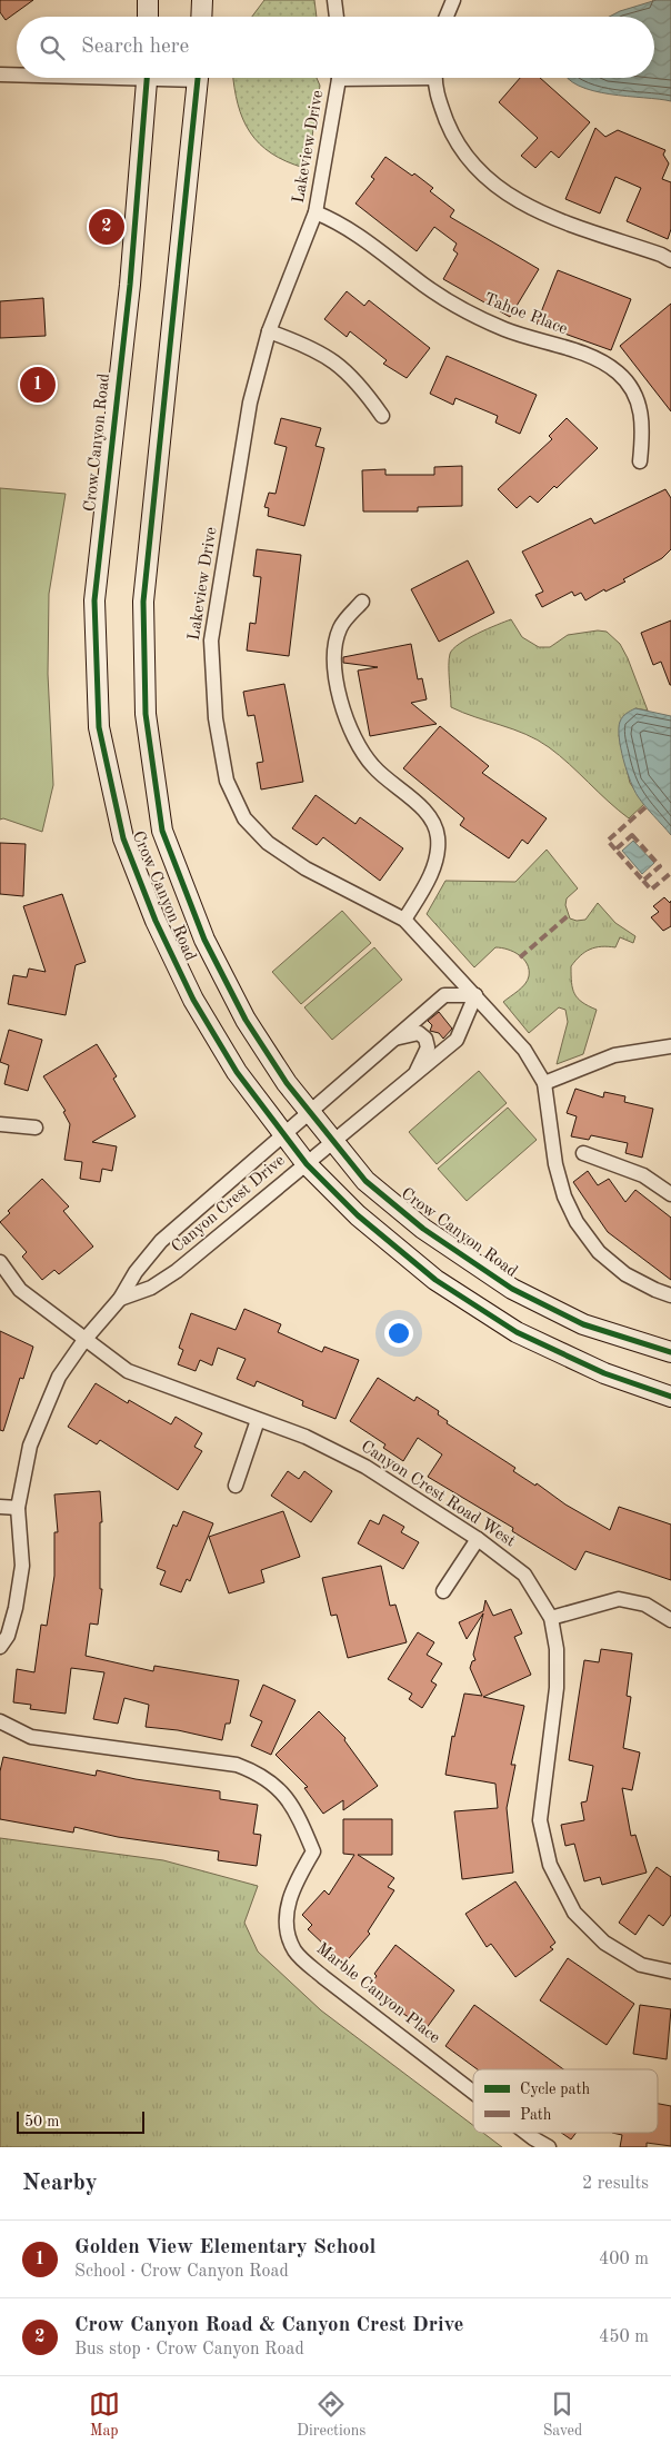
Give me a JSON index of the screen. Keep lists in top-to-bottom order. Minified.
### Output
{"streets":{"main road":["Crow Canyon Road"],"street":["Lakeview Drive","Tahoe Place","Canyon Crest Drive","Canyon Crest Road West","Marble Canyon Place"]},"crossings":[["Lakeview Drive","Tahoe Place"],["Lakeview Drive","Canyon Crest Drive"],["Crow Canyon Road","Canyon Crest Drive"],["Canyon Crest Drive","Canyon Crest Road West"]],"legend":["Cycle path","Path"],"scale_bar":"50 m","page":{"search":"Search here","pins":["2","1"],"scale":"50 m","heading":["Nearby","2 results"],"list":[{"mark":"1","name":"Golden View Elementary School","note":"School · Crow Canyon Road","value":"400 m"},{"mark":"2","name":"Crow Canyon Road & Canyon Crest Drive","note":"Bus stop · Crow Canyon Road","value":"450 m"}],"nav":["Map","Directions","Saved"]}}
